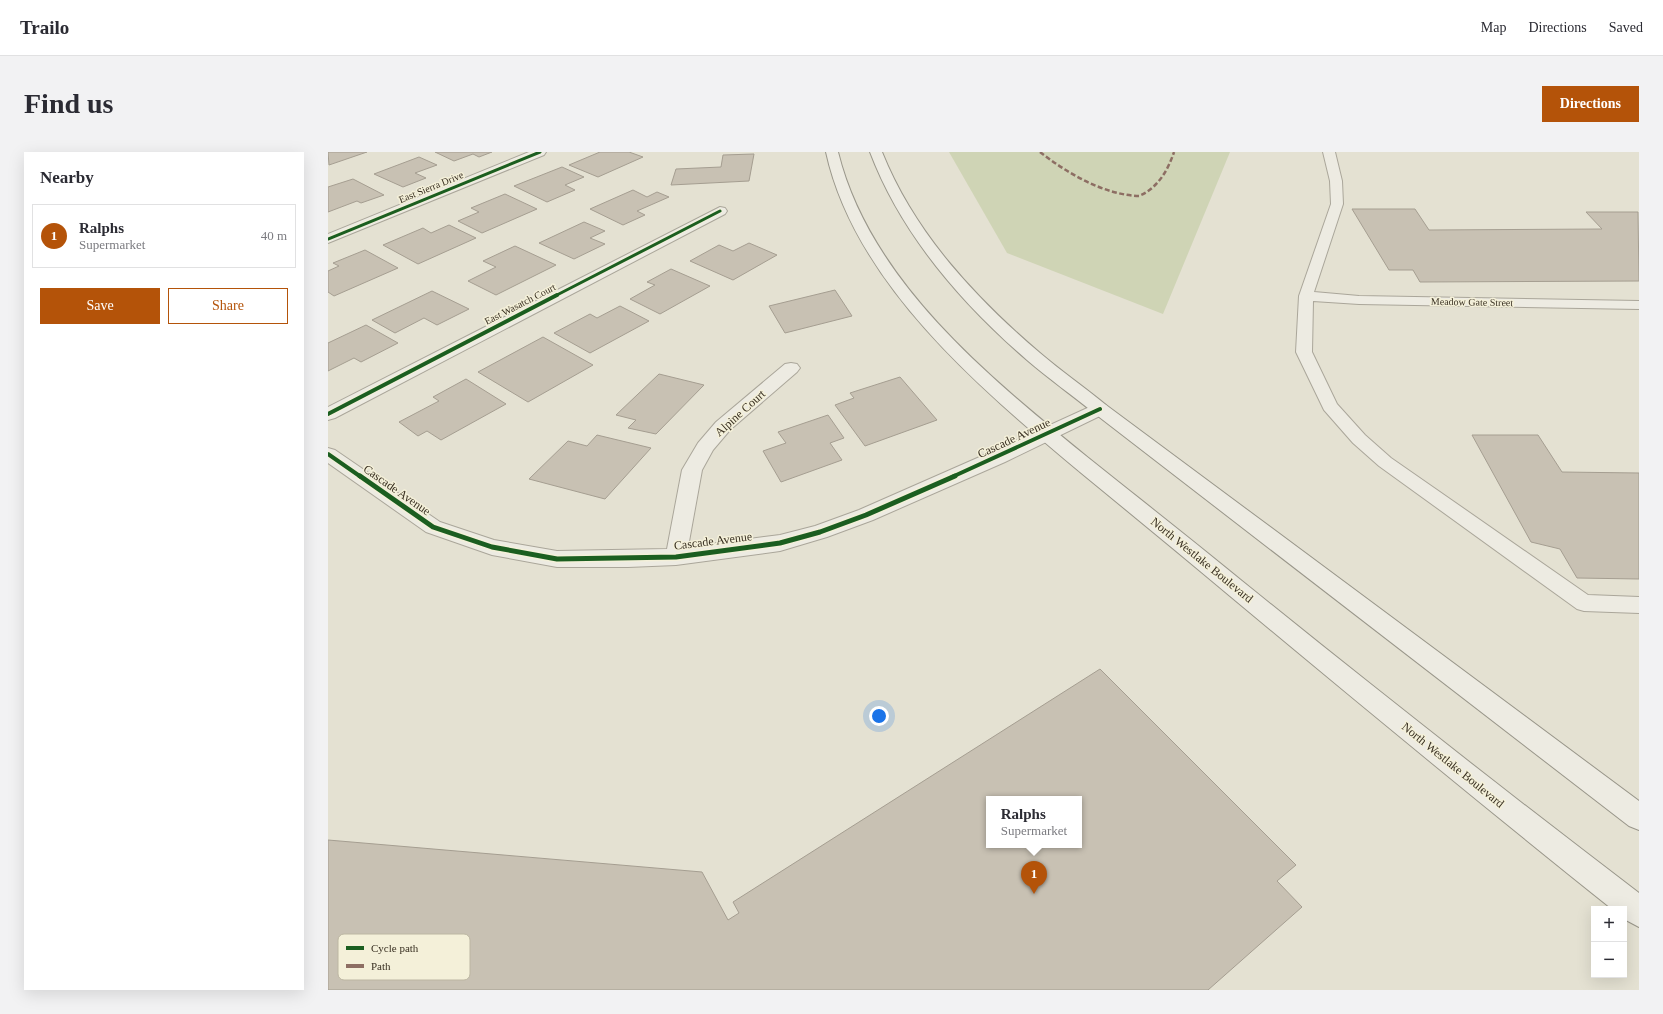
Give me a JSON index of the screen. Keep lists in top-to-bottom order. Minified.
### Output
{"streets":{"main road":["East Sierra Drive","East Wasatch Court","Alpine Court","Cascade Avenue","North Westlake Boulevard"],"lane":["Meadow Gate Street"]},"crossings":[["Alpine Court","Cascade Avenue"],["Cascade Avenue","North Westlake Boulevard"]],"legend":["Cycle path","Path"],"page":{"header":"Trailo","nav":["Map","Directions","Saved"],"buttons":["Directions",["Save","Share"]],"title":"Find us","heading":"Nearby","list":[{"mark":"1","name":"Ralphs","note":"Supermarket","value":"40 m"}],"popup":["Ralphs","Supermarket"],"pins":"1","map_buttons":["+","−"]}}
